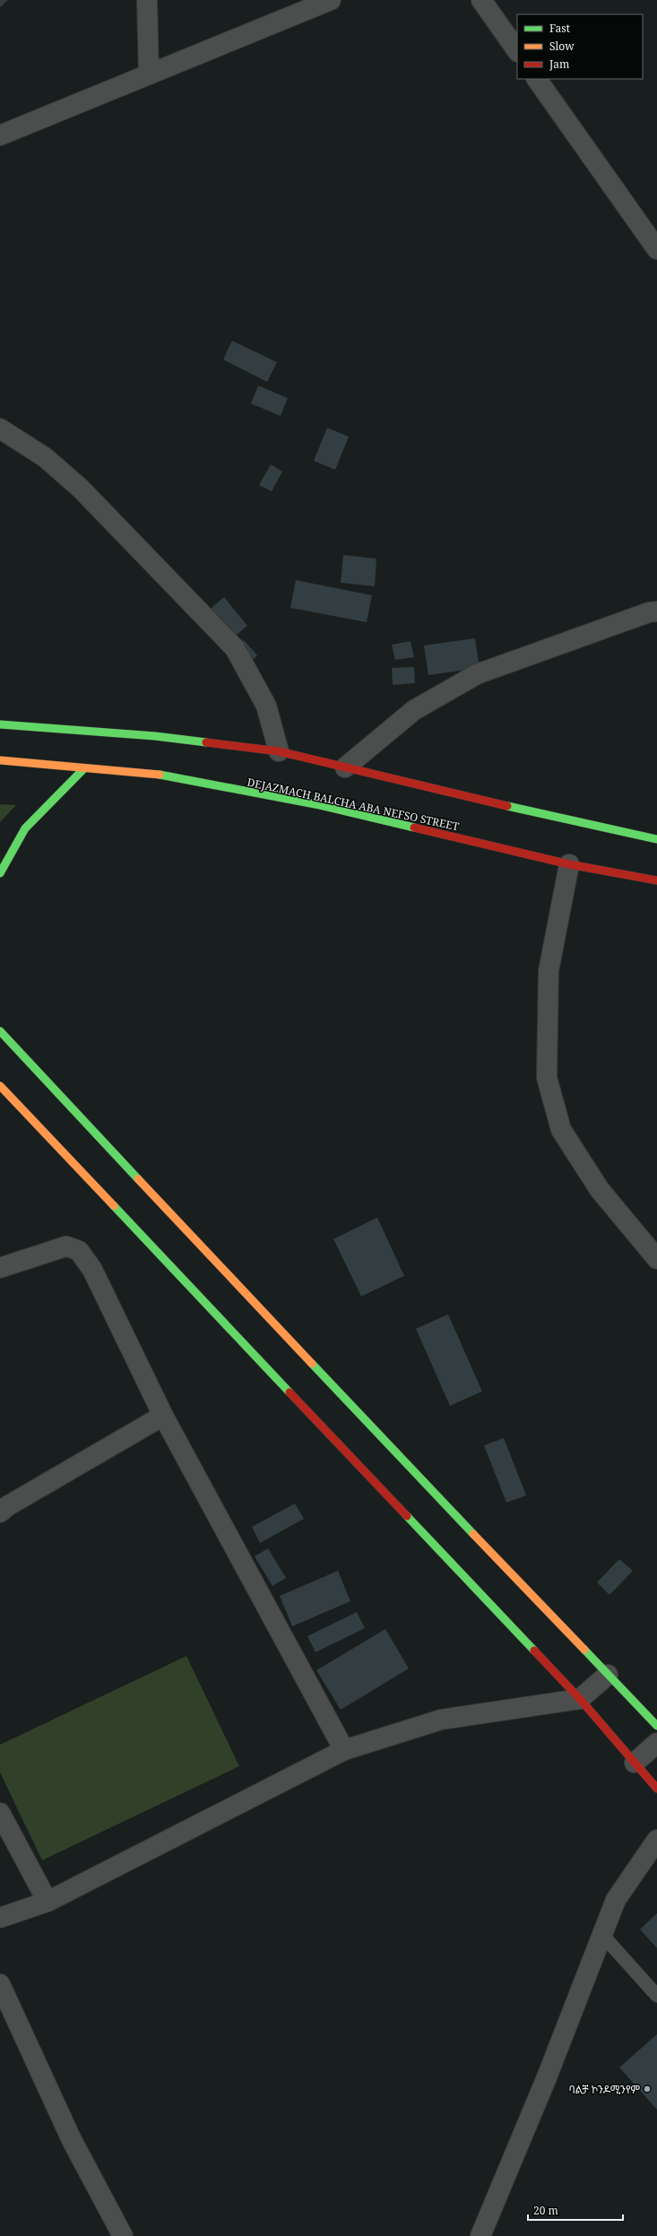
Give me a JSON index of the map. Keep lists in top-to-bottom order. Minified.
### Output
{"streets":{"main road":["DEJAZMACH BALCHA ABA NEFSO STREET"]},"places":["ባልቻ ኮንዶሚንየም"],"legend":["Fast","Slow","Jam"],"scale_bar":"20 m"}
